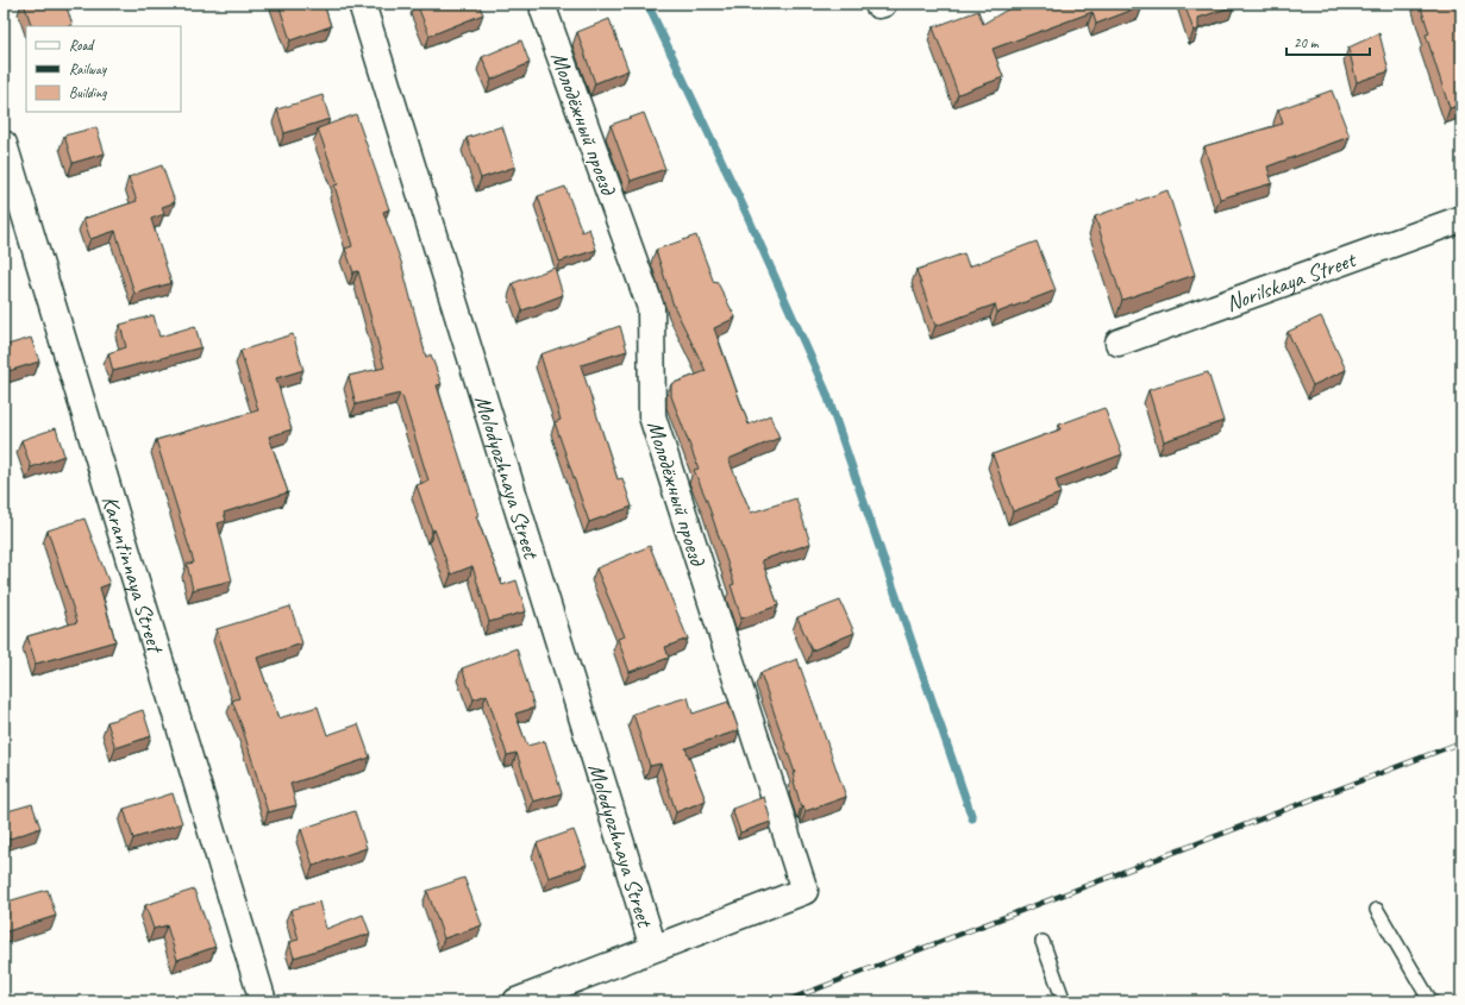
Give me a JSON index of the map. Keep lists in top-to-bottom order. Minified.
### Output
{"streets":{"street":["Молодёжный проезд","Norilskaya Street","Molodyozhnaya Street","Karantinnaya Street"]},"crossings":[["Молодёжный проезд","Molodyozhnaya Street"]],"legend":["Road","Railway","Building"],"scale_bar":"20 m"}
